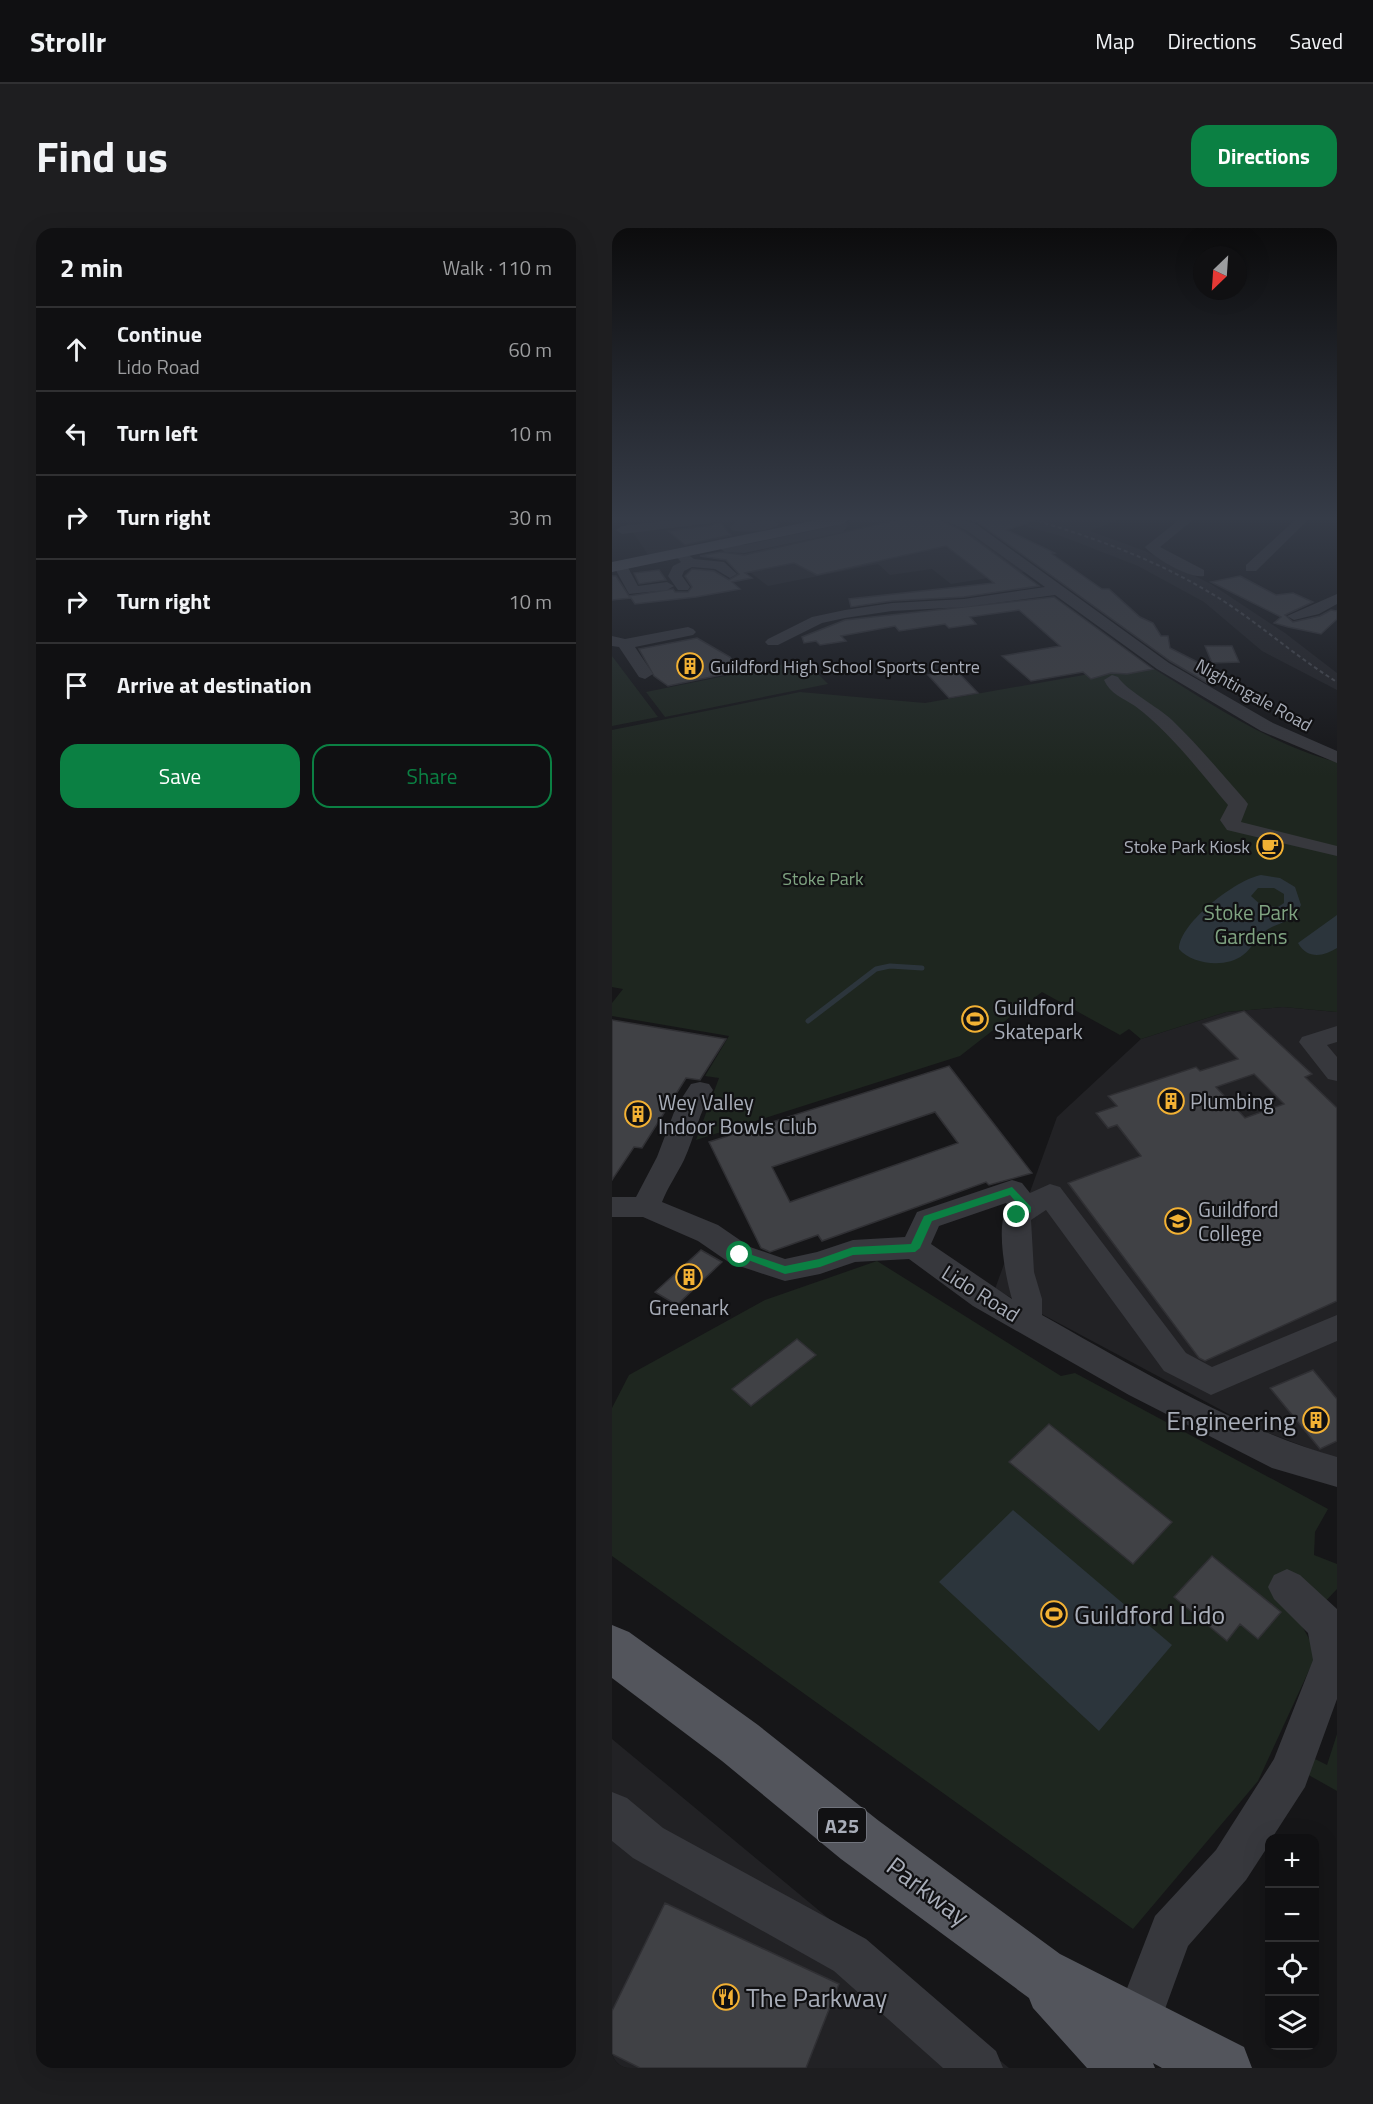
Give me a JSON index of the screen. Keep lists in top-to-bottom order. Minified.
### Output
{"streets":{"main road":["A25","Parkway"],"street":["Nightingale Road","Lido Road"]},"parks":["Stoke Park","Stoke Park Gardens"],"places":{"building":["Guildford High School Sports Centre","Plumbing","Wey Valley Indoor Bowls Club","Greenark","Engineering"],"cafe":["Stoke Park Kiosk"],"sports":["Guildford Skatepark","Guildford Lido"],"school or university":["Guildford College"],"restaurant":["The Parkway"]},"north":"bottom left","page":{"header":"Strollr","nav":["Map","Directions","Saved"],"title":"Find us","buttons":["Directions",["Save","Share"]],"heading":["2 min","Walk · 110 m"],"list":[["Continue","Lido Road","60 m"],["Turn left","10 m"],["Turn right","30 m"],["Turn right","10 m"],"Arrive at destination"],"map_buttons":["+","−"]}}
